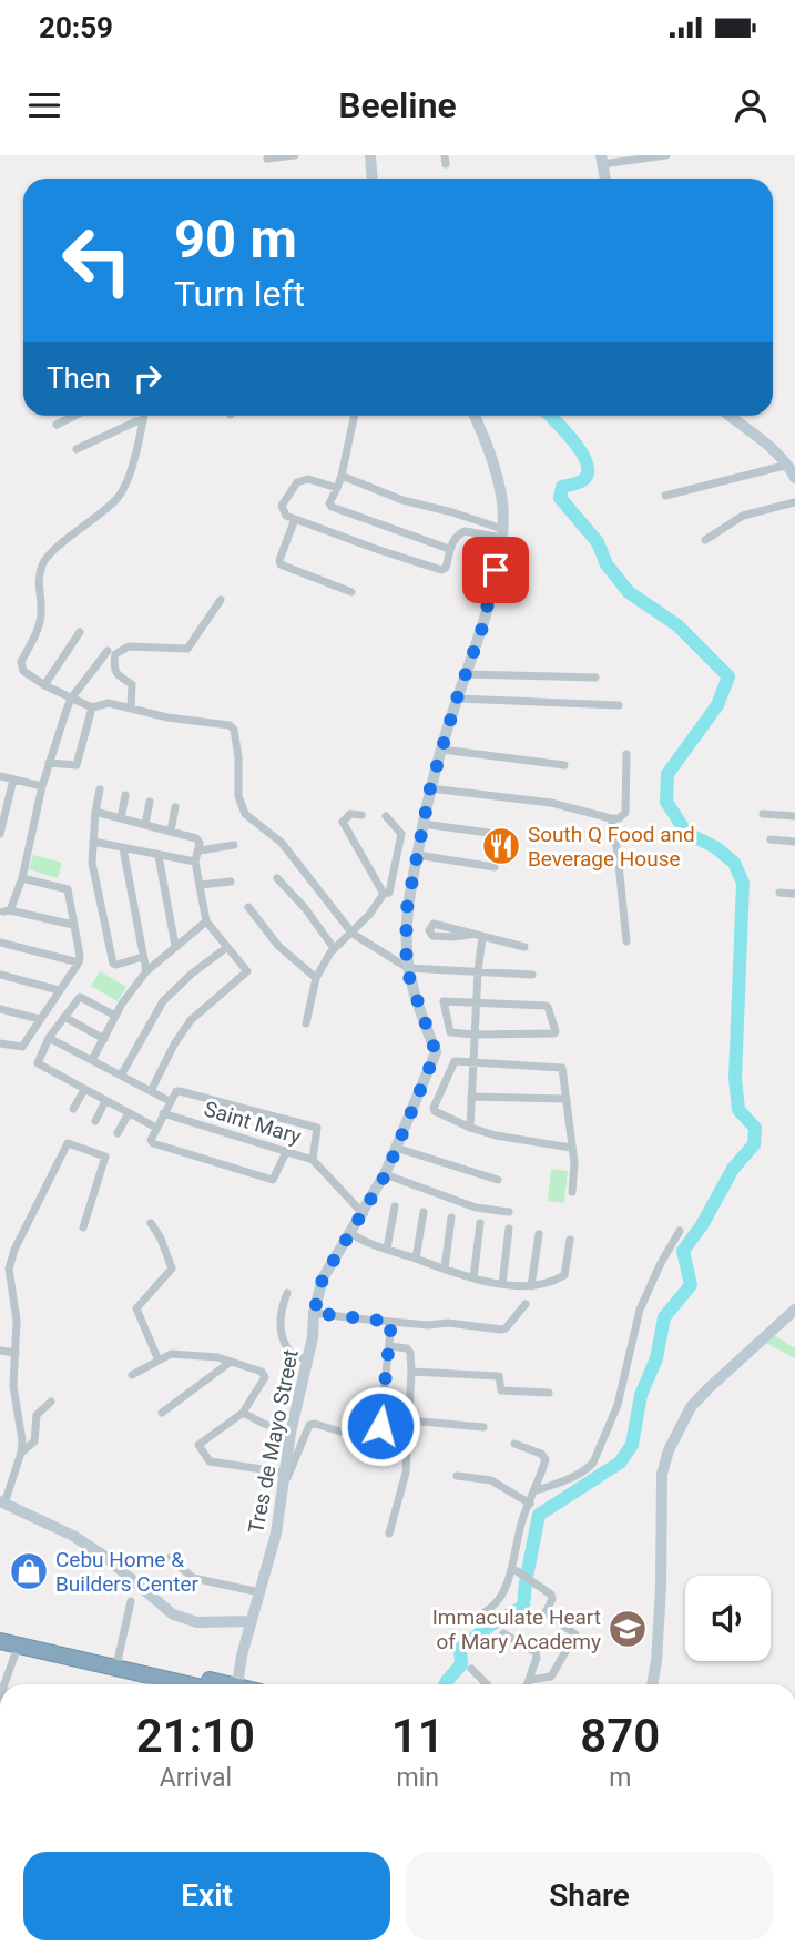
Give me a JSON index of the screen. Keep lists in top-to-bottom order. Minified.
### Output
{"streets":{"street":["Saint Mary","Tres de Mayo Street"]},"crossings":[["Saint Mary","Tres de Mayo Street"]],"places":{"restaurant":["South Q Food and Beverage House"],"shop":["Cebu Home & Builders Center"],"school or university":["Immaculate Heart of Mary Academy"]},"page":{"status":"20:59","header":"Beeline","turn":["90 m","Turn left"],"then":"Then","eta":["21:10","Arrival","11","min","870","m"],"buttons":["Exit","Share"]}}
